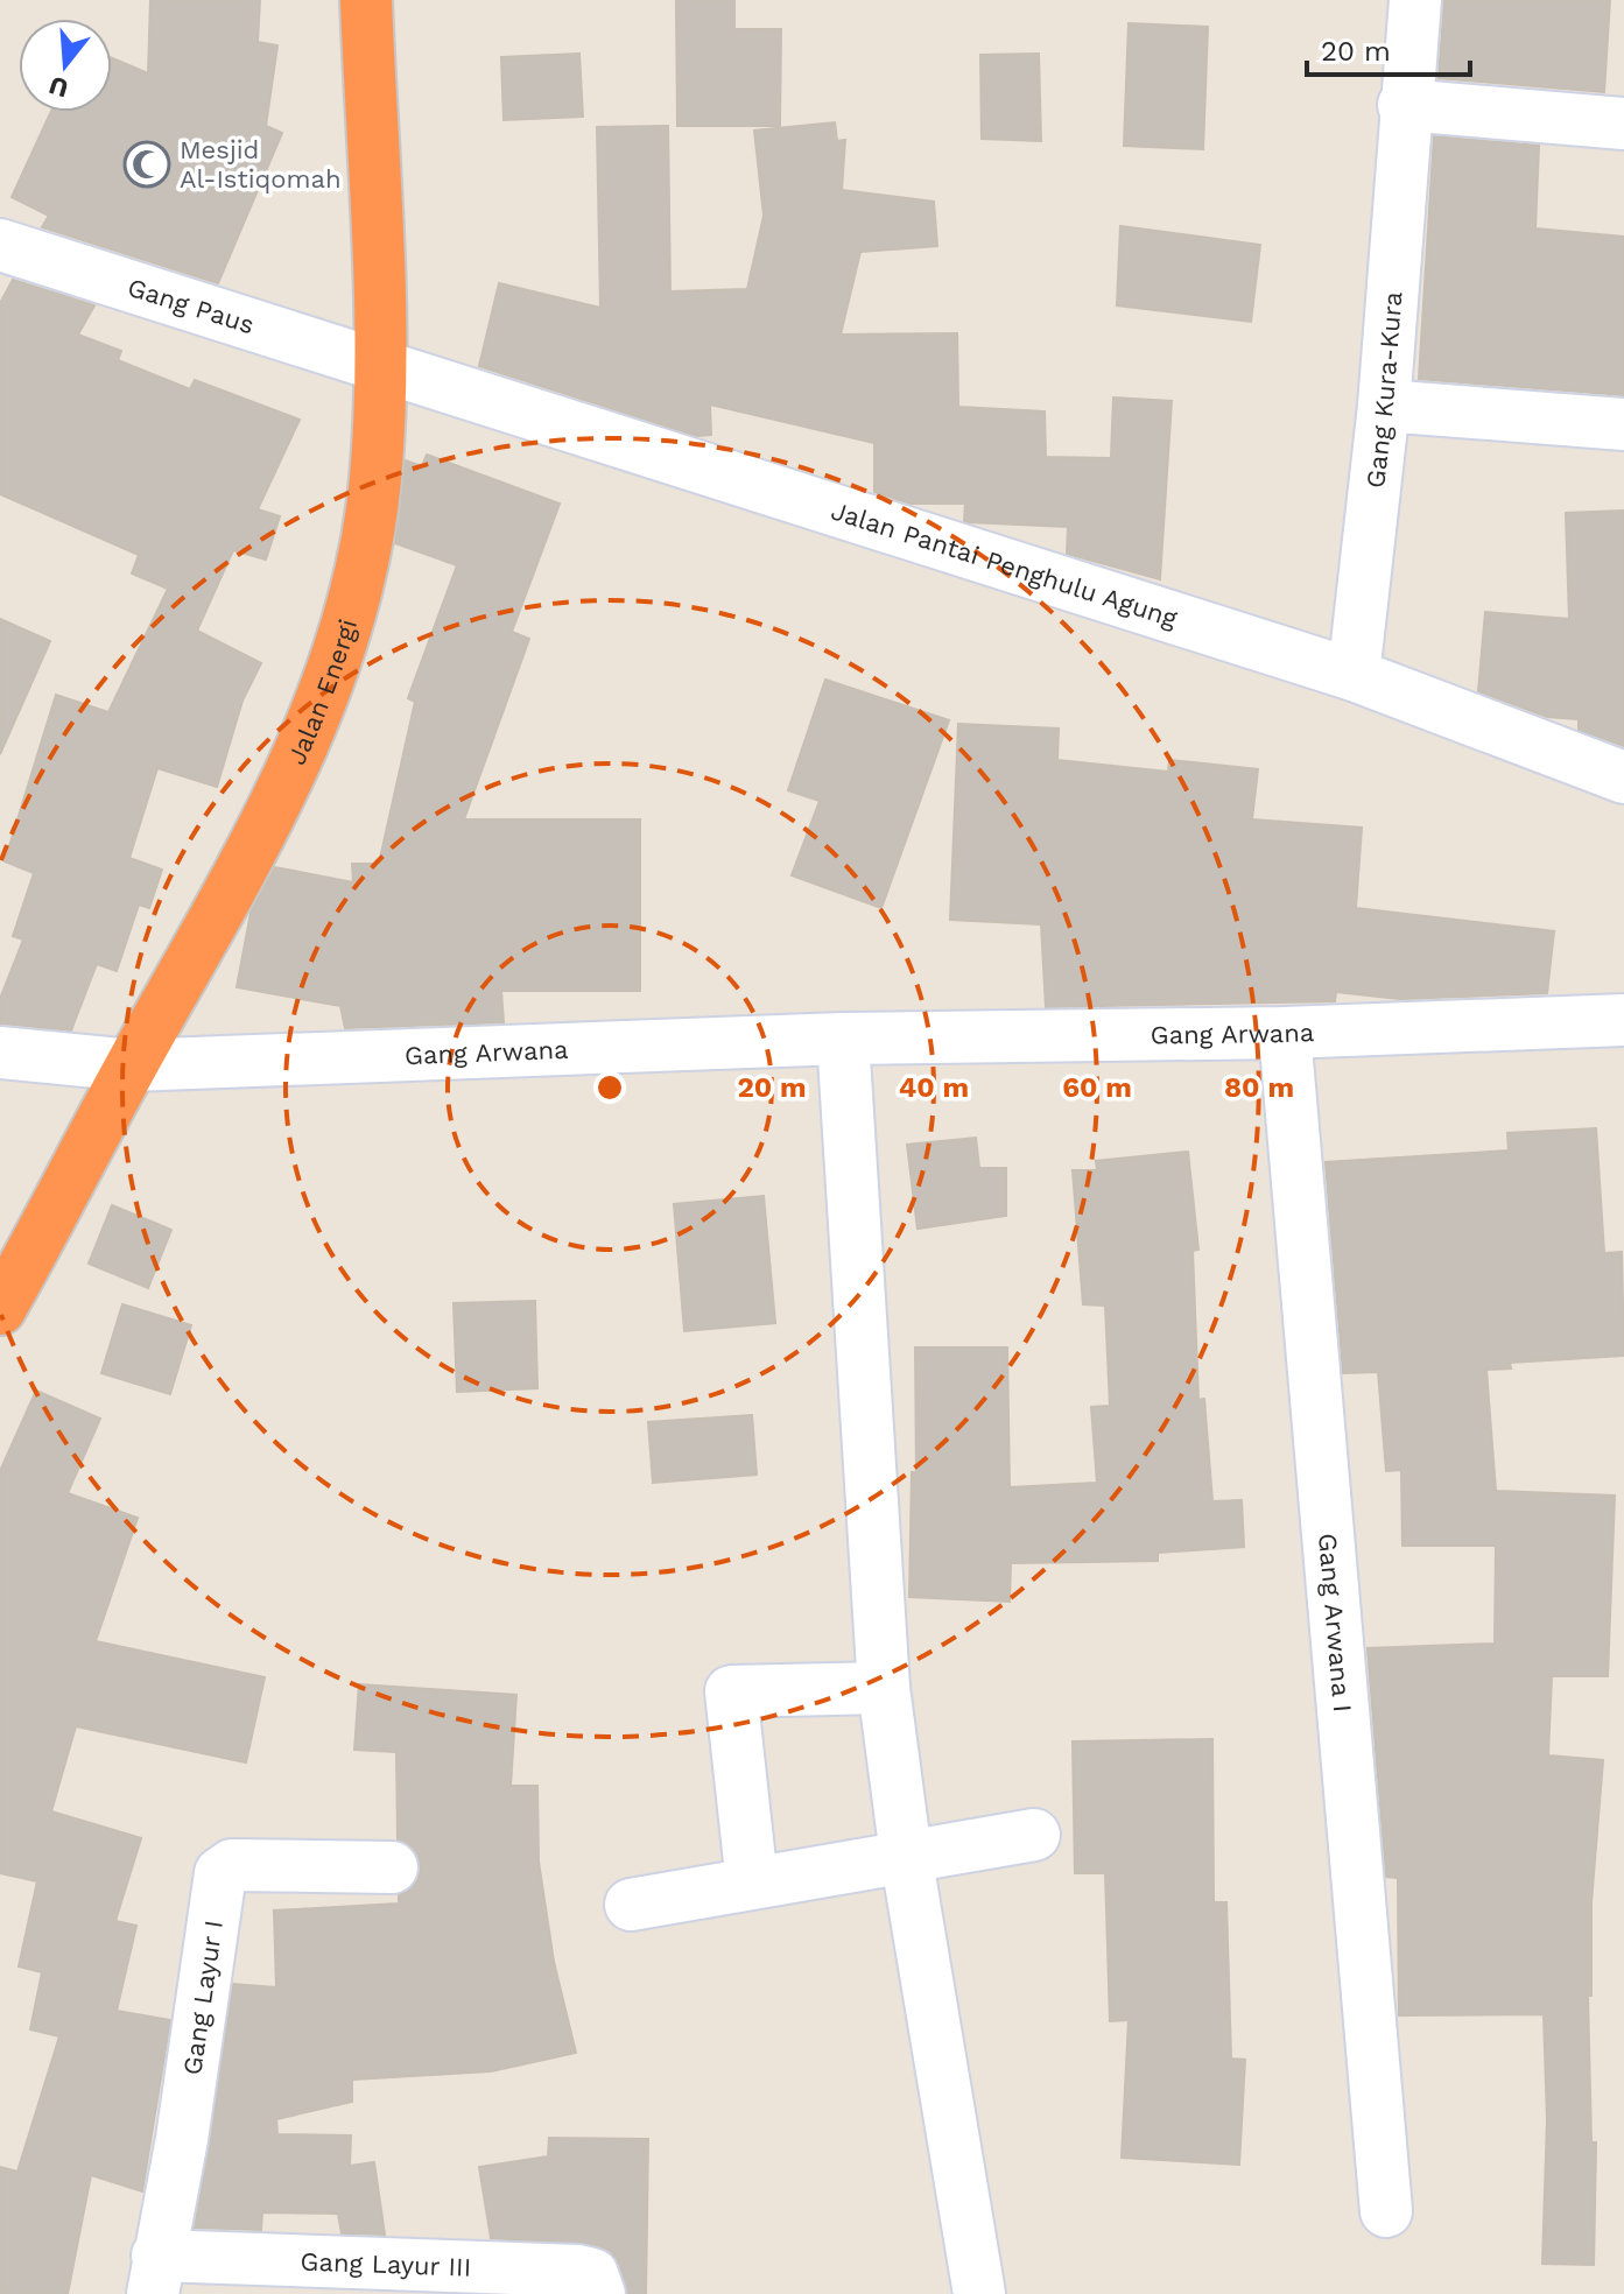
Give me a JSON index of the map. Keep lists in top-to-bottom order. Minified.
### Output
{"streets":{"highway":["Jalan Energi"],"street":["Gang Paus","Gang Kura-Kura","Jalan Pantai Penghulu Agung","Gang Arwana","Gang Arwana I","Gang Layur I","Gang Layur III"]},"crossings":[["Gang Paus","Jalan Pantai Penghulu Agung"],["Gang Paus","Jalan Energi"],["Gang Kura-Kura","Jalan Pantai Penghulu Agung"],["Jalan Pantai Penghulu Agung","Jalan Energi"],["Jalan Energi","Gang Arwana"],["Gang Arwana","Gang Arwana I"],["Gang Layur I","Gang Layur III"]],"places":{"mosque":["Mesjid Al-Istiqomah"]},"scale_bar":"20 m","north":"bottom","rings":["20 m","40 m","60 m","80 m"]}
